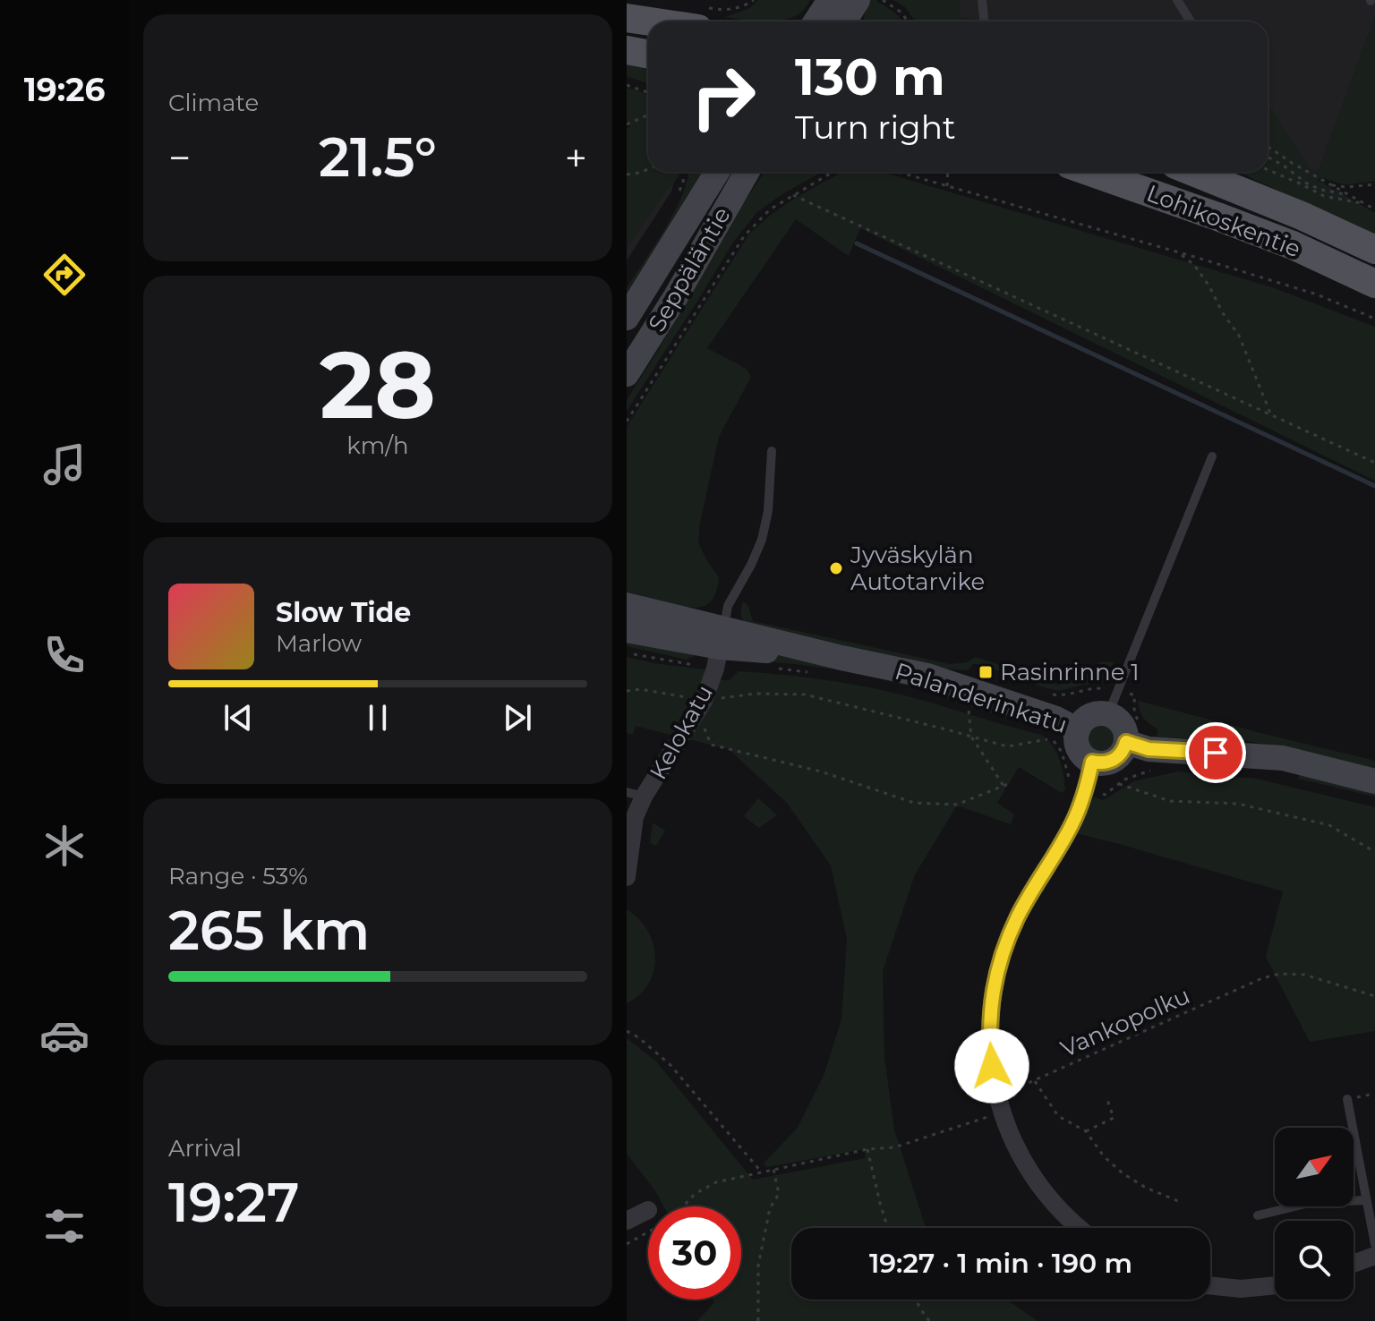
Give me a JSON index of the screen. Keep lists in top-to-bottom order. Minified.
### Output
{"streets":{"main road":["Lohikoskentie"],"street":["Seppäläntie","Palanderinkatu","Kelokatu"],"path":["Vankopolku"]},"crossings":[["Palanderinkatu","Kelokatu"]],"places":{"other":["Jyväskylän Autotarvike"],"transit":["Rasinrinne 1"]},"north":"top right","page":{"tabs":"19:26","tile":["Climate",["28","km/h"],["Range · 53%","265 km"],["Arrival","19:27"]],"turn":["130 m","Turn right"],"heat":["−","21.5°","+"],"song":["Slow Tide","Marlow"],"limit":"30","trip":"19:27 · 1 min · 190 m"}}
